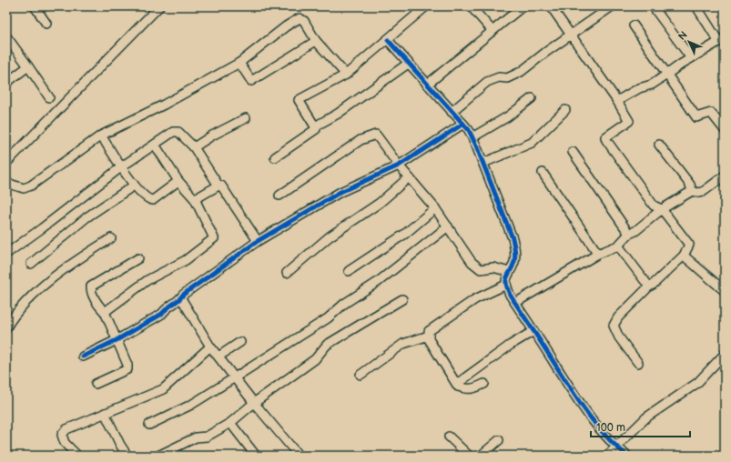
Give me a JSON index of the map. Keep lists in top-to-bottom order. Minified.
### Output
{"scale_bar":"100 m","north":"top left"}
